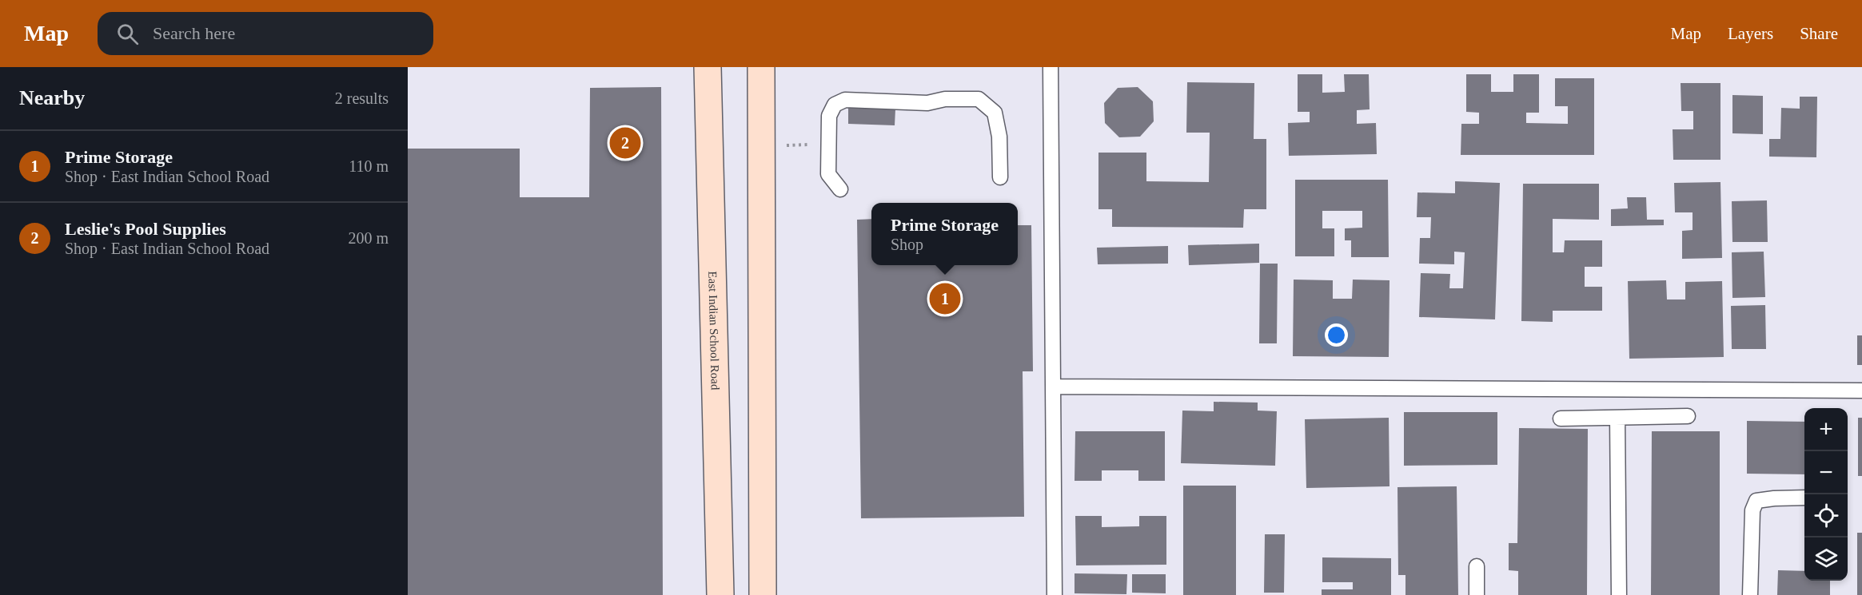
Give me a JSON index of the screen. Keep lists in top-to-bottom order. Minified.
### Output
{"streets":{"main road":["East Indian School Road"]},"page":{"header":"Map","search":"Search here","nav":["Map","Layers","Share"],"heading":["Nearby","2 results"],"pins":["2","1"],"list":[{"mark":"1","name":"Prime Storage","note":"Shop · East Indian School Road","value":"110 m"},{"mark":"2","name":"Leslie's Pool Supplies","note":"Shop · East Indian School Road","value":"200 m"}],"popup":["Prime Storage","Shop"],"map_buttons":["+","−"]}}
